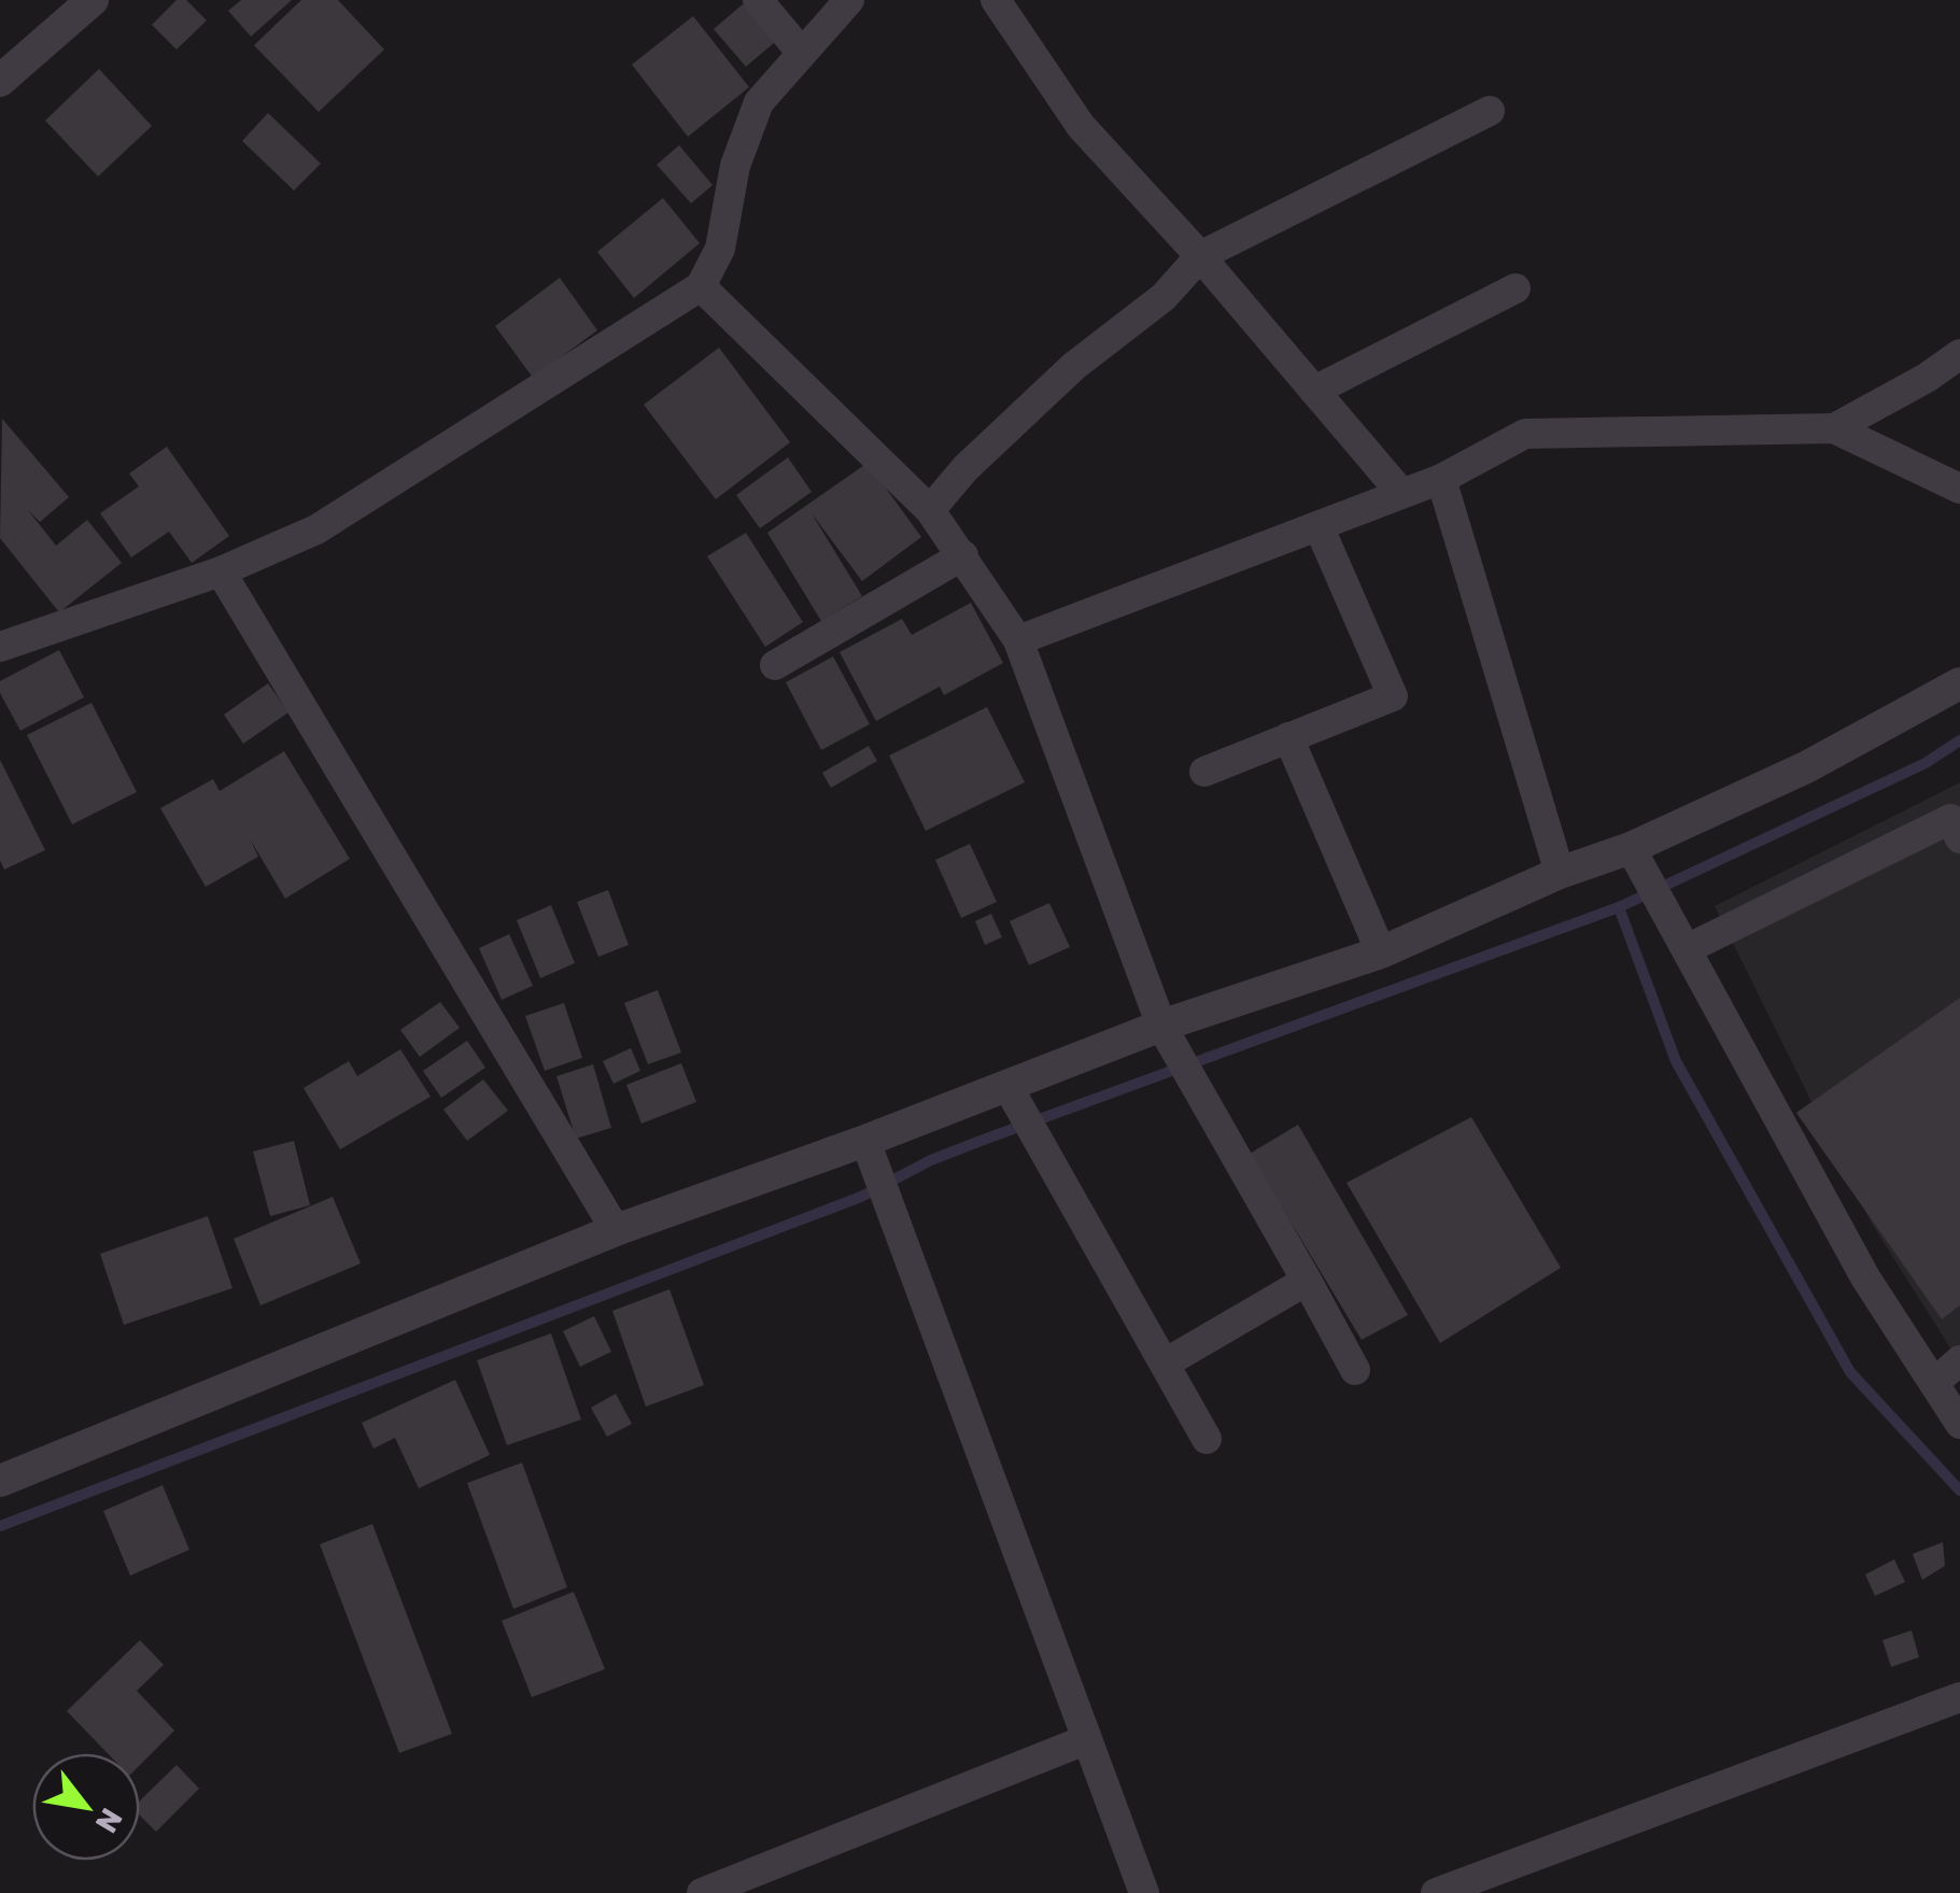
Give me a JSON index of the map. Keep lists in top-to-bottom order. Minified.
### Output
{"north":"bottom right"}
